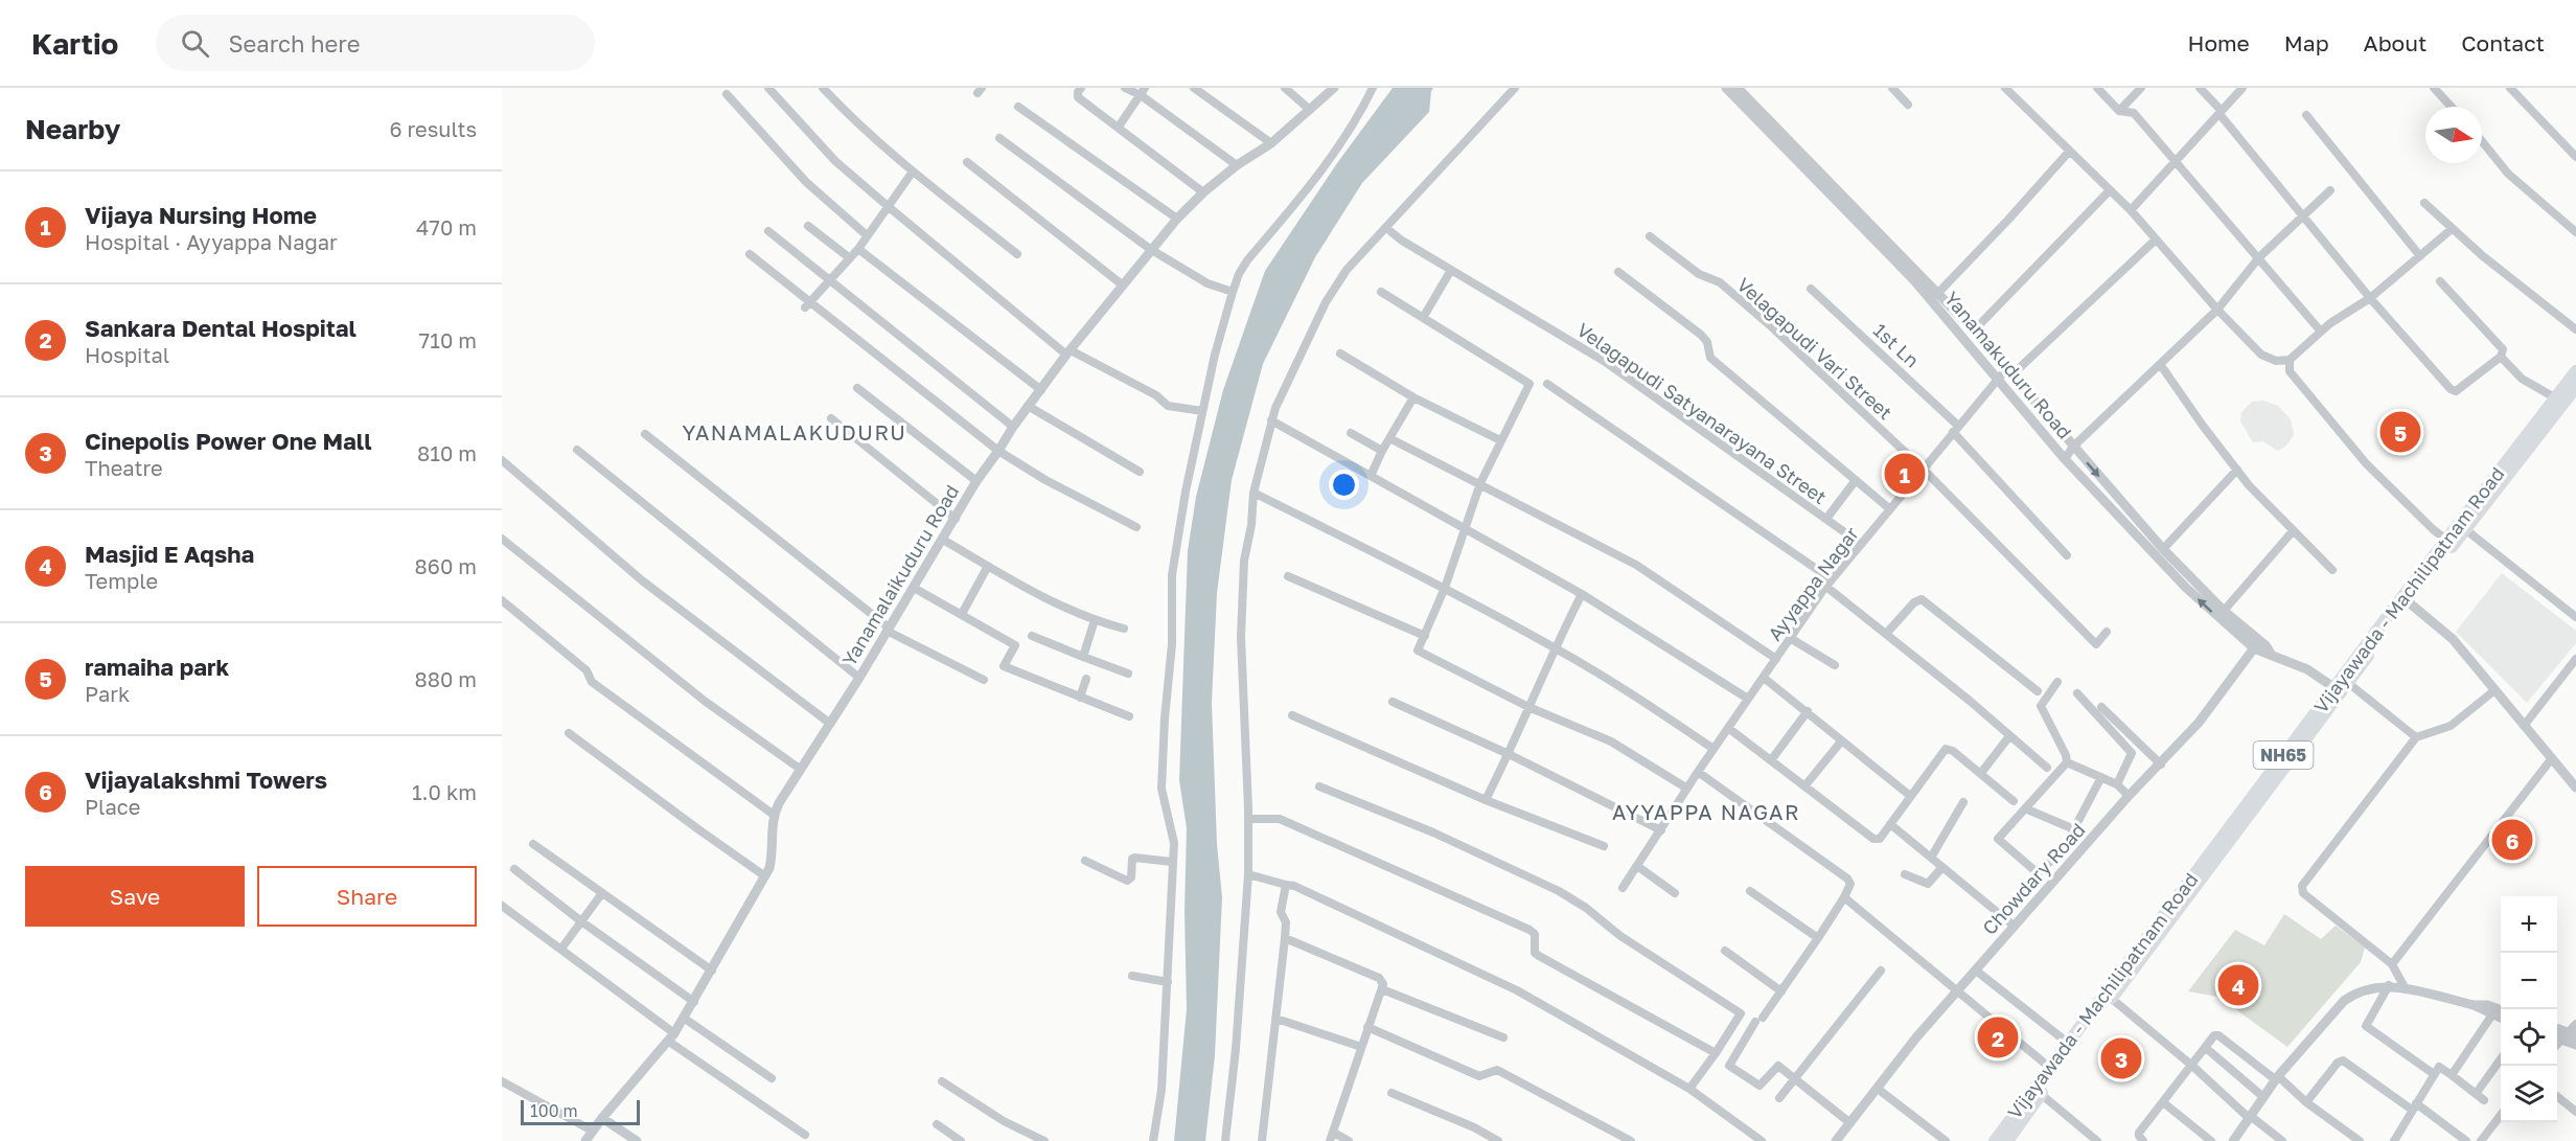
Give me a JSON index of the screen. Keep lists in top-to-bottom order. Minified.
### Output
{"streets":{"highway":["Vijayawada - Machilipatnam Road","NH65"],"street":["1st Ln","Velagapudi Vari Street","Yanamakuduru Road","Velagapudi Satyanarayana Street","Yanamalaikuduru Road","Ayyappa Nagar","Chowdary Road"]},"crossings":[["1st Ln","Ayyappa Nagar"],["Velagapudi Vari Street","Ayyappa Nagar"],["Yanamakuduru Road","Ayyappa Nagar"],["Yanamakuduru Road","Vijayawada - Machilipatnam Road"],["Yanamakuduru Road","Chowdary Road"],["Velagapudi Satyanarayana Street","Ayyappa Nagar"]],"districts":["YANAMALAKUDURU","AYYAPPA NAGAR"],"scale_bar":"100 m","north":"right","page":{"header":"Kartio","search":"Search here","nav":["Home","Map","About","Contact"],"heading":["Nearby","6 results"],"list":[{"mark":"1","name":"Vijaya Nursing Home","note":"Hospital · Ayyappa Nagar","value":"470 m"},{"mark":"2","name":"Sankara Dental Hospital","note":"Hospital","value":"710 m"},{"mark":"3","name":"Cinepolis Power One Mall","note":"Theatre","value":"810 m"},{"mark":"4","name":"Masjid E Aqsha","note":"Temple","value":"860 m"},{"mark":"5","name":"ramaiha park","note":"Park","value":"880 m"},{"mark":"6","name":"Vijayalakshmi Towers","note":"Place","value":"1.0 km"}],"pins":["5","1","6","4","2","3"],"buttons":["Save","Share"],"map_buttons":["+","−"],"scale":"100 m"}}
